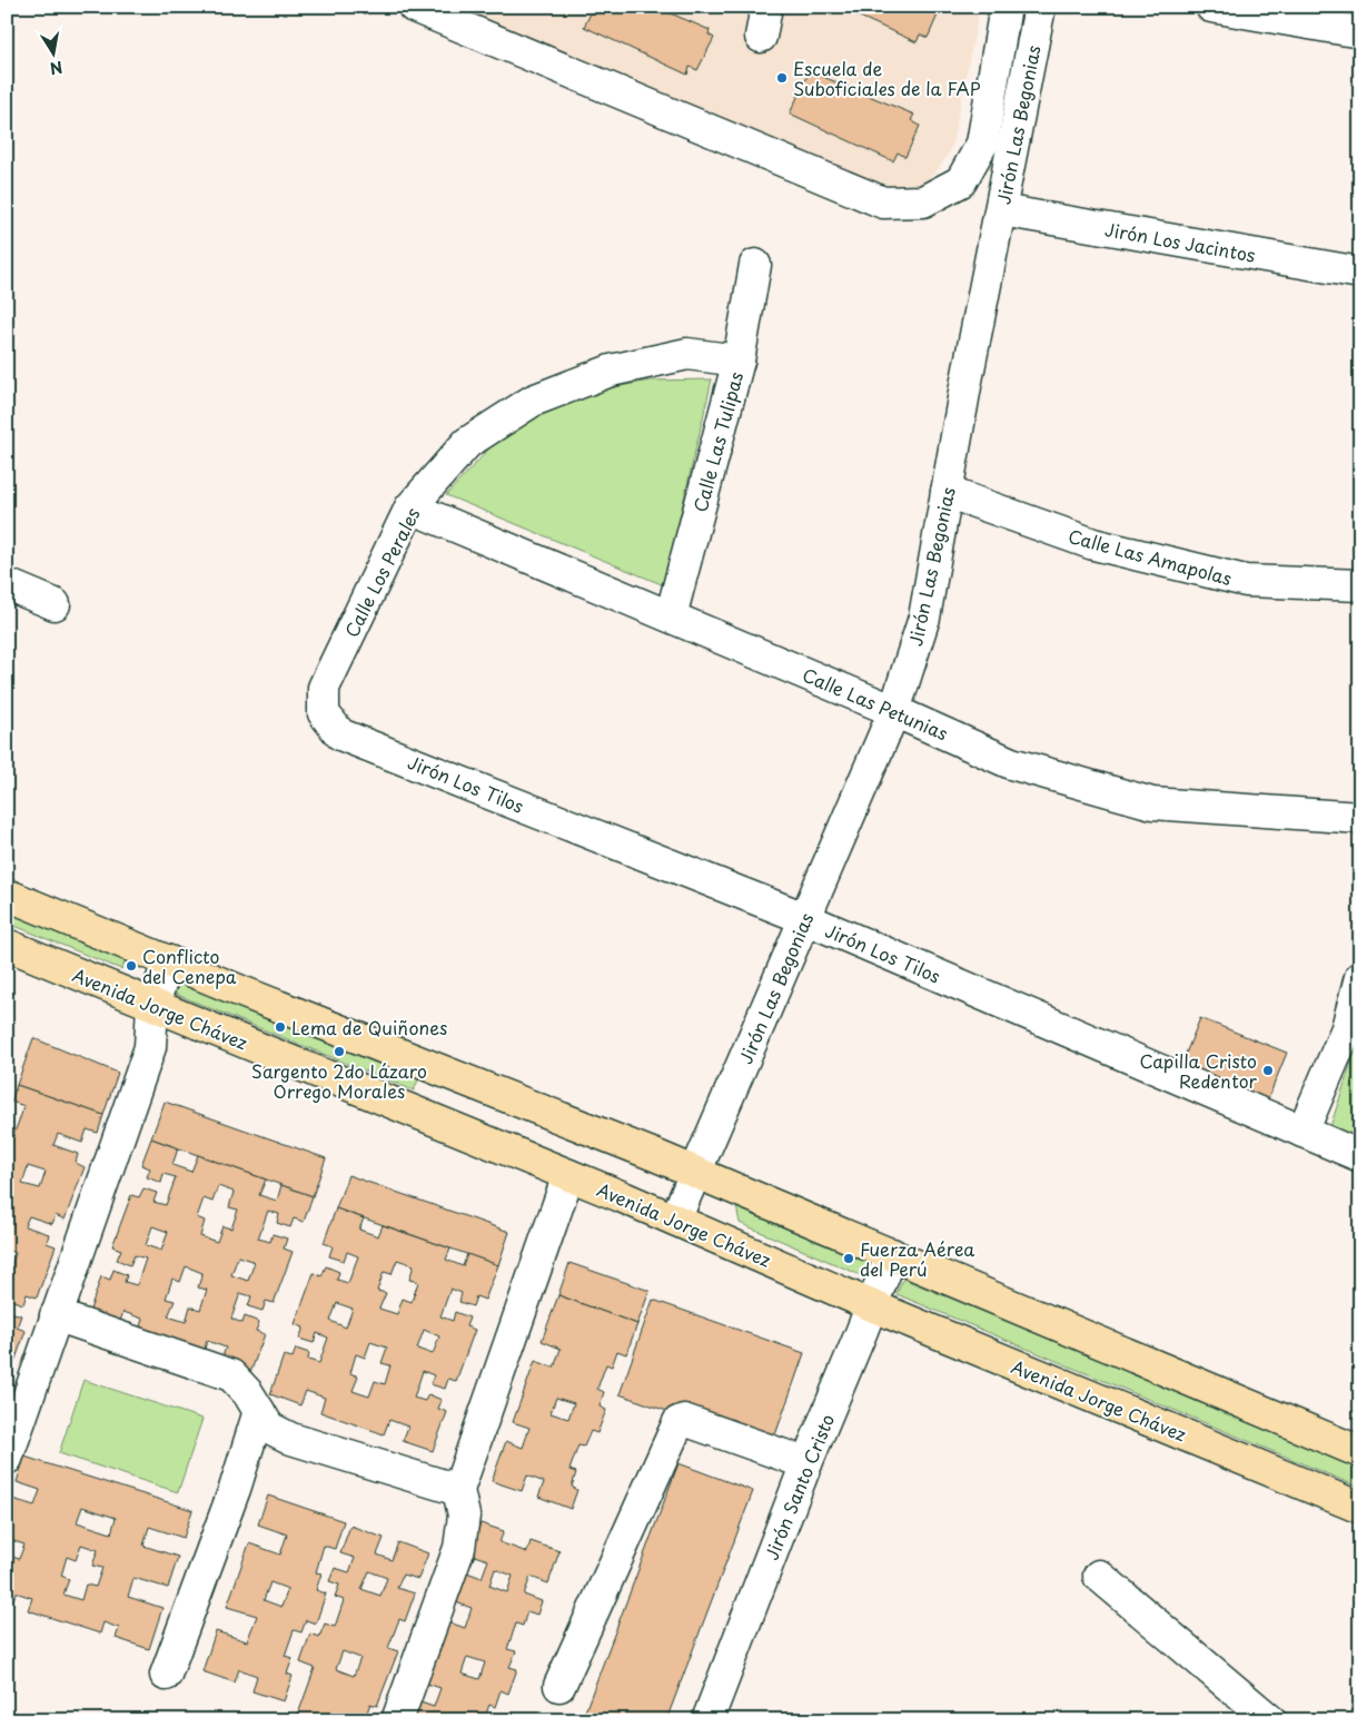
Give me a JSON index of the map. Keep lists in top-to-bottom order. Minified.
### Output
{"streets":{"main road":["Avenida Jorge Chávez"],"street":["Jirón Las Begonias","Jirón Los Jacintos","Calle Las Tulipas","Calle Las Amapolas","Calle Los Perales","Calle Las Petunias","Jirón Los Tilos","Jirón Santo Cristo"]},"crossings":[["Jirón Las Begonias","Jirón Los Jacintos"],["Jirón Las Begonias","Calle Las Amapolas"],["Jirón Las Begonias","Calle Las Petunias"],["Jirón Las Begonias","Jirón Los Tilos"],["Jirón Las Begonias","Avenida Jorge Chávez"],["Calle Las Tulipas","Calle Los Perales"],["Calle Las Tulipas","Calle Las Petunias"],["Calle Los Perales","Calle Las Petunias"],["Calle Los Perales","Jirón Los Tilos"],["Avenida Jorge Chávez","Jirón Santo Cristo"]],"places":["Escuela de Suboficiales de la FAP","Conflicto del Cenepa","Lema de Quiñones","Sargento 2do Lázaro Orrego Morales","Capilla Cristo Redentor","Fuerza Aérea del Perú"],"north":"bottom"}
